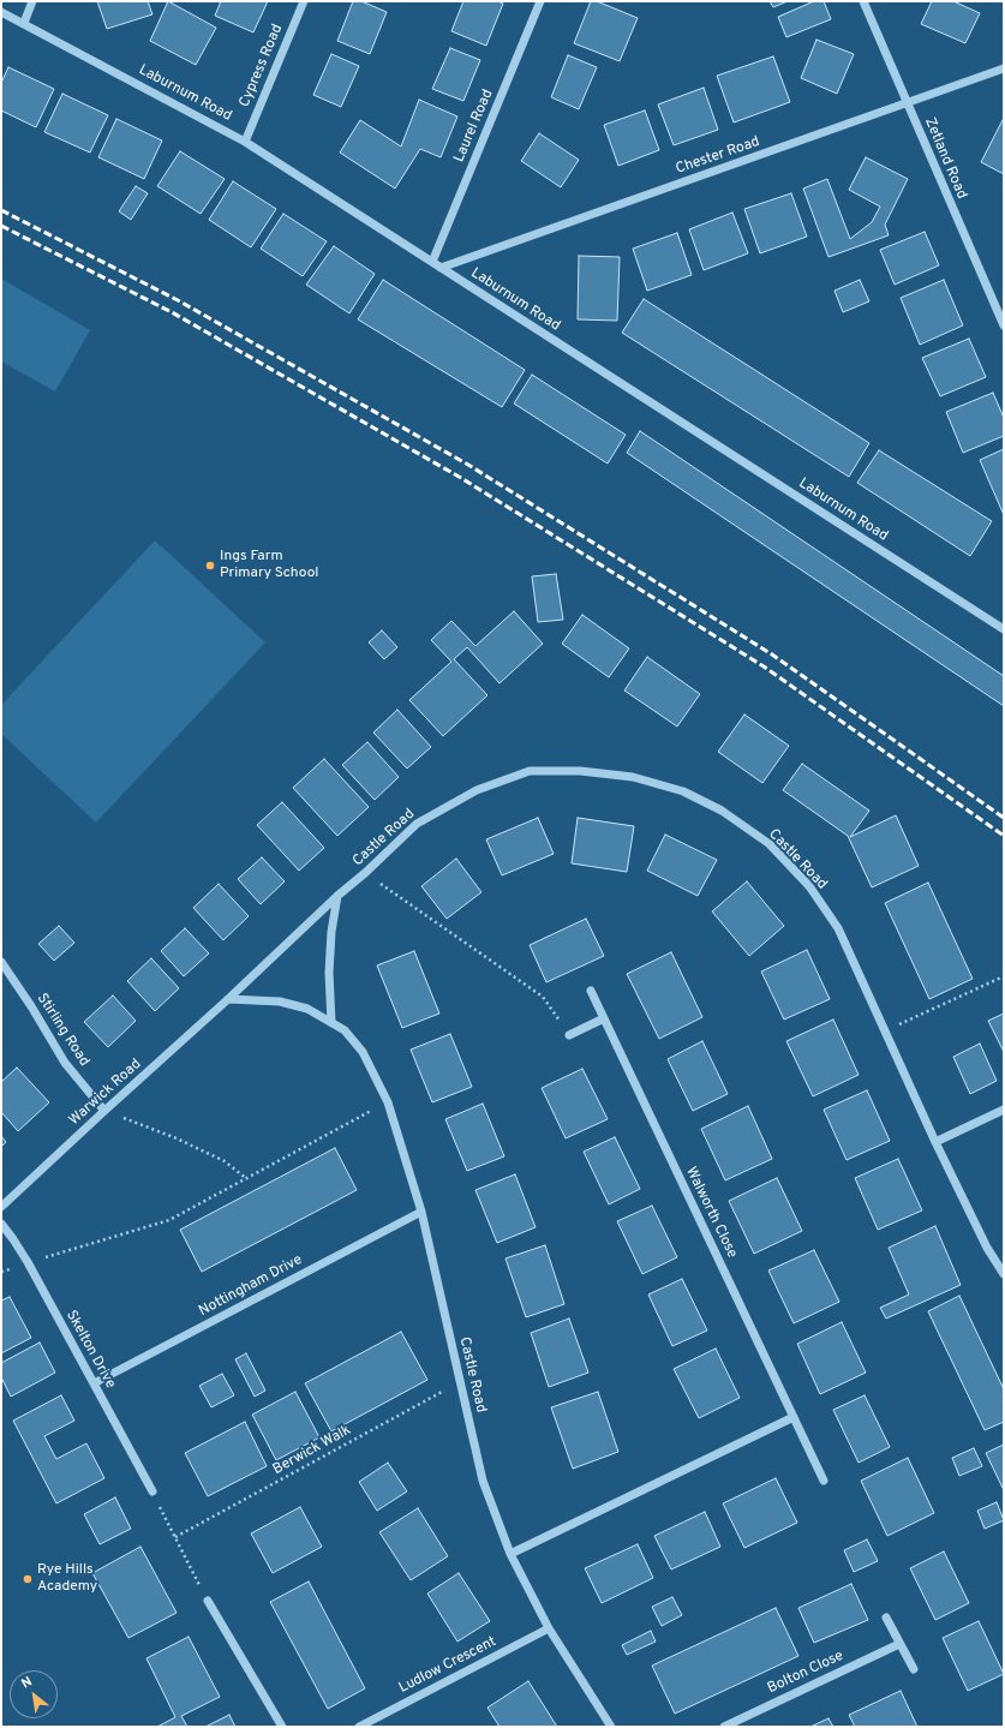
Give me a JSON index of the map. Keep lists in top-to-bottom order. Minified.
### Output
{"streets":{"street":["Cypress Road","Laburnum Road","Laurel Road","Chester Road","Zetland Road","Castle Road","Stirling Road","Warwick Road","Walworth Close","Nottingham Drive","Skelton Drive","Ludlow Crescent","Bolton Close"],"path":["Berwick Walk"]},"crossings":[["Cypress Road","Laburnum Road"],["Laburnum Road","Laurel Road"],["Laburnum Road","Chester Road"],["Chester Road","Zetland Road"],["Castle Road","Warwick Road"],["Castle Road","Nottingham Drive"],["Castle Road","Berwick Walk"],["Castle Road","Ludlow Crescent"],["Stirling Road","Warwick Road"],["Nottingham Drive","Skelton Drive"]],"places":["Ings Farm Primary School","Rye Hills Academy"],"north":"top left"}
